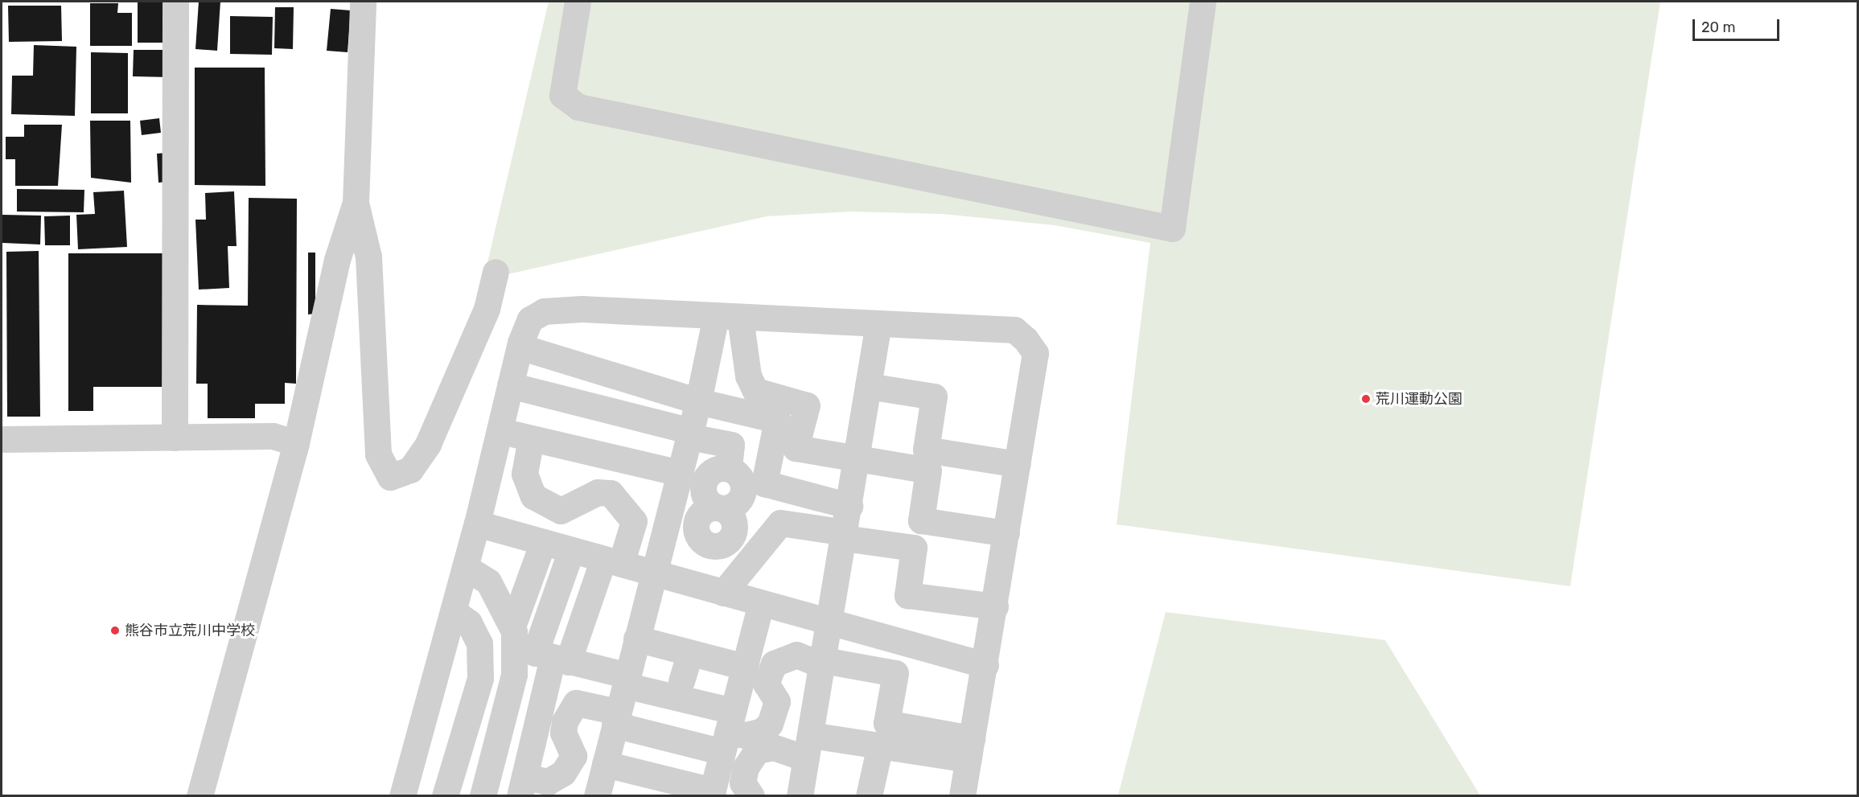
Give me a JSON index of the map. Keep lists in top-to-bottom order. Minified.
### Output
{"places":["荒川運動公園","熊谷市立荒川中学校"],"scale_bar":"20 m"}
